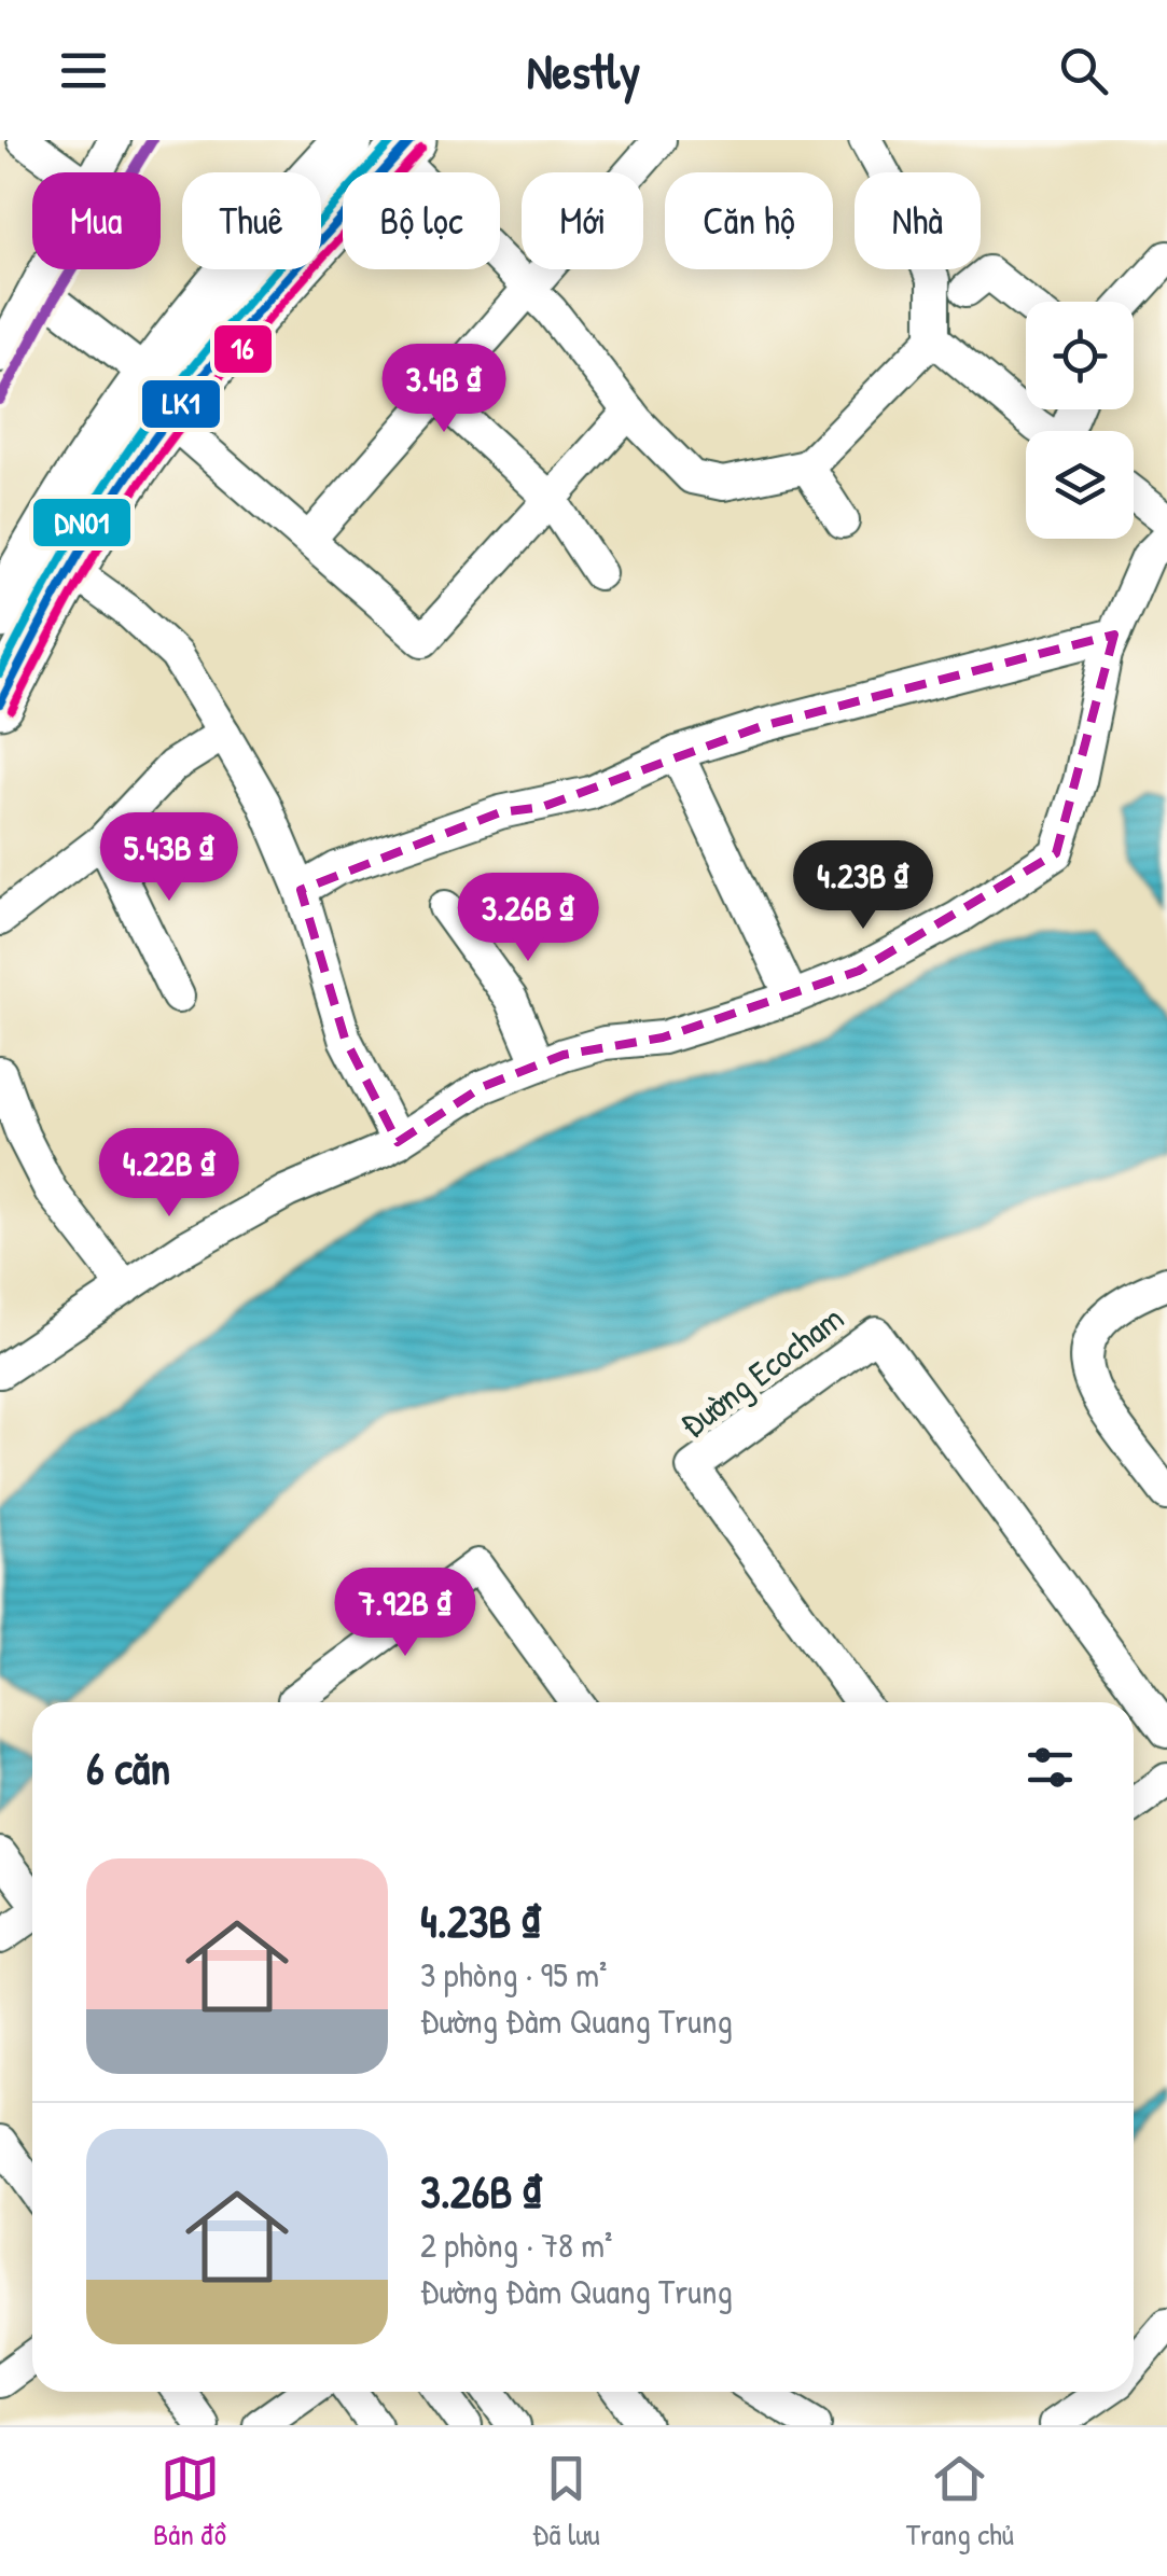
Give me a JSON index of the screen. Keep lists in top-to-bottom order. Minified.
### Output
{"streets":{"street":["Đường Ecocham"]},"lines":["transit line LK1","transit line DN01","transit line 16"],"page":{"header":"Nestly","chip":["Mua","Thuê","Bộ lọc","Mới","Căn hộ","Nhà"],"price":["3.4B ₫","5.43B ₫","4.23B ₫","3.26B ₫","4.22B ₫","7.92B ₫"],"heading":"6 căn","list":[{"name":"4.23B ₫","note":"3 phòng · 95 m² · Đường Đàm Quang Trung"},{"name":"3.26B ₫","note":"2 phòng · 78 m² · Đường Đàm Quang Trung"}],"tabs":["Bản đồ","Đã lưu","Trang chủ"]}}
